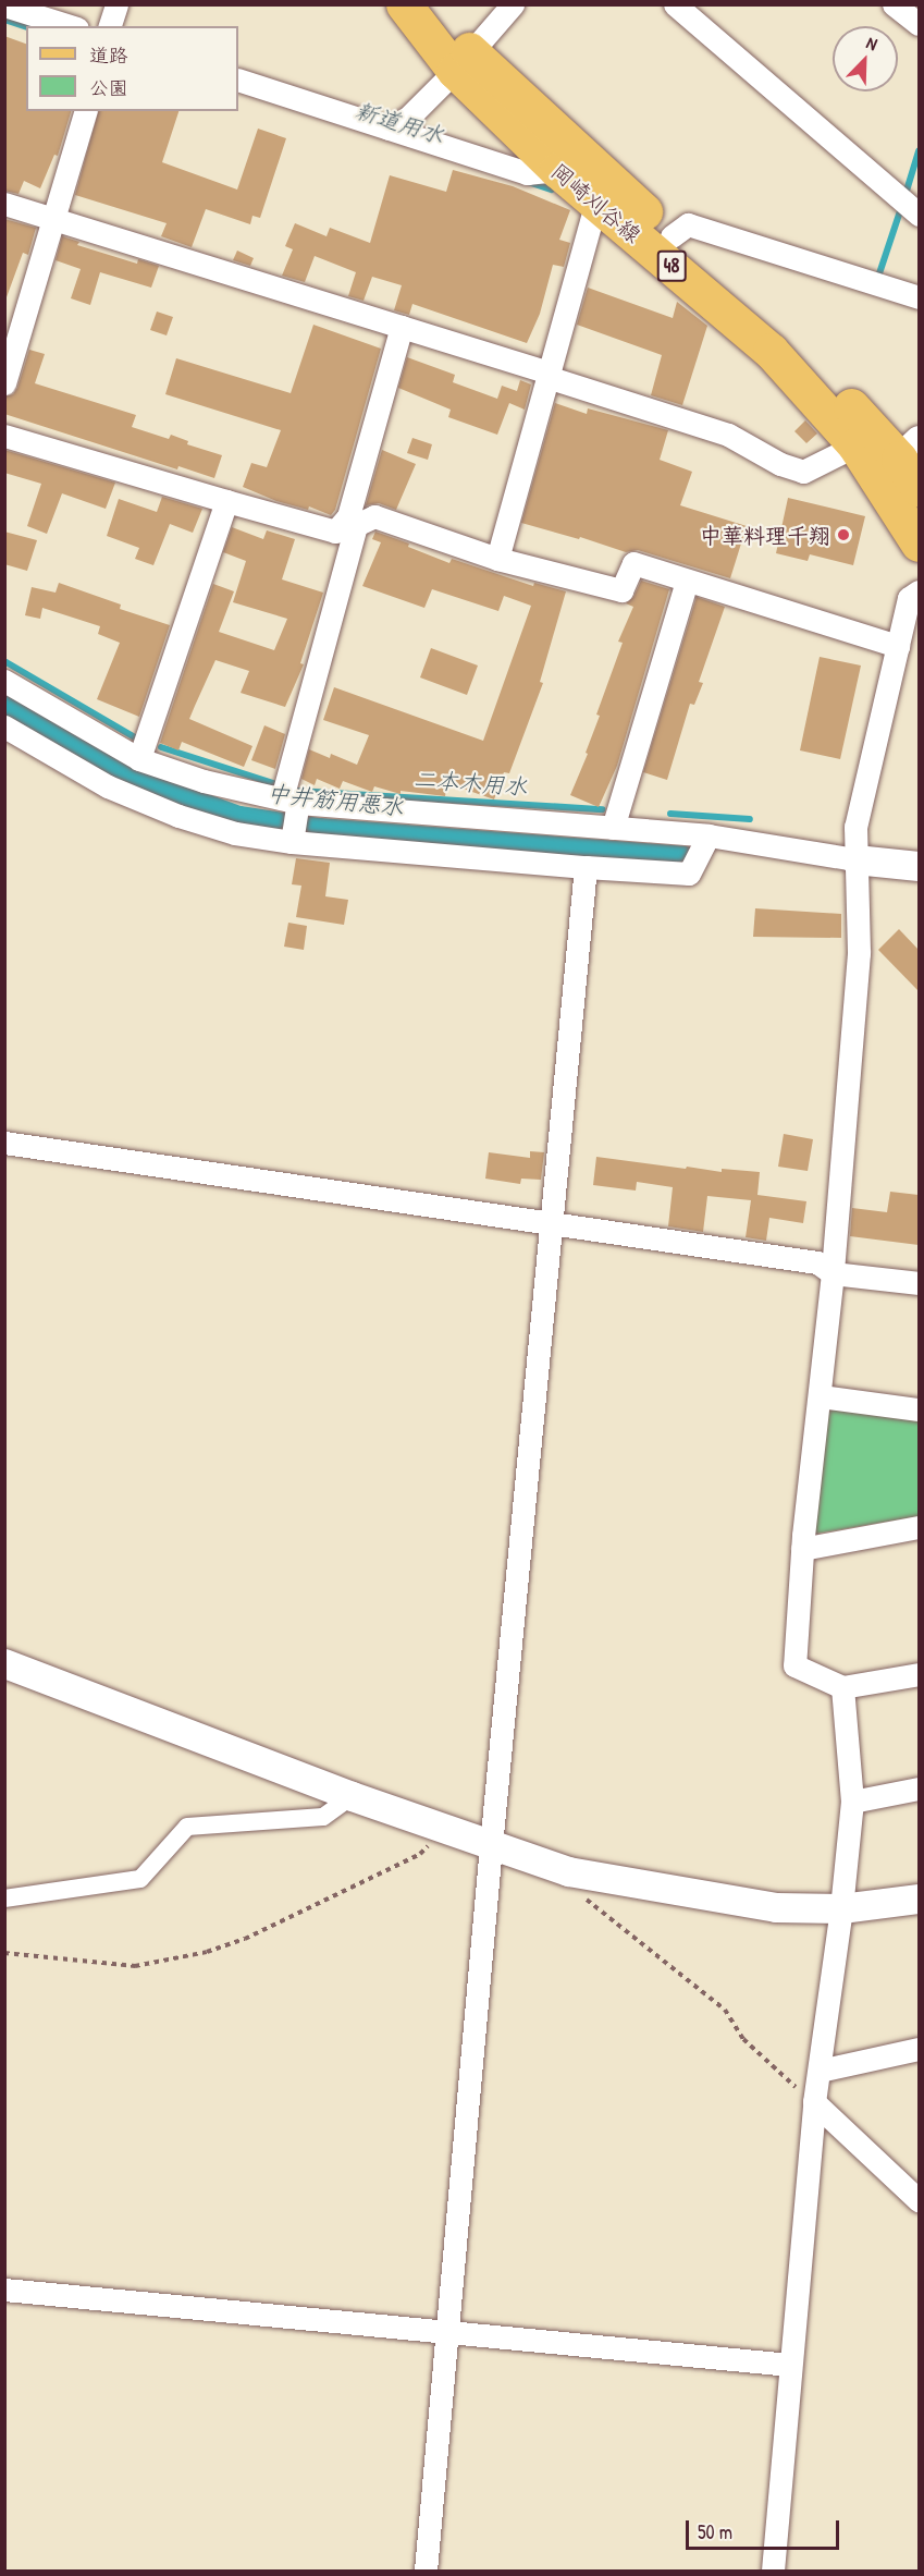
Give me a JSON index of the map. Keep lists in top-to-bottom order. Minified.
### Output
{"streets":{"main road":["岡崎刈谷線","48"]},"water":["新道用水","二本木用水","中井筋用悪水"],"places":["中華料理千翔"],"legend":["道路","公園"],"scale_bar":"50 m","north":"top right"}
